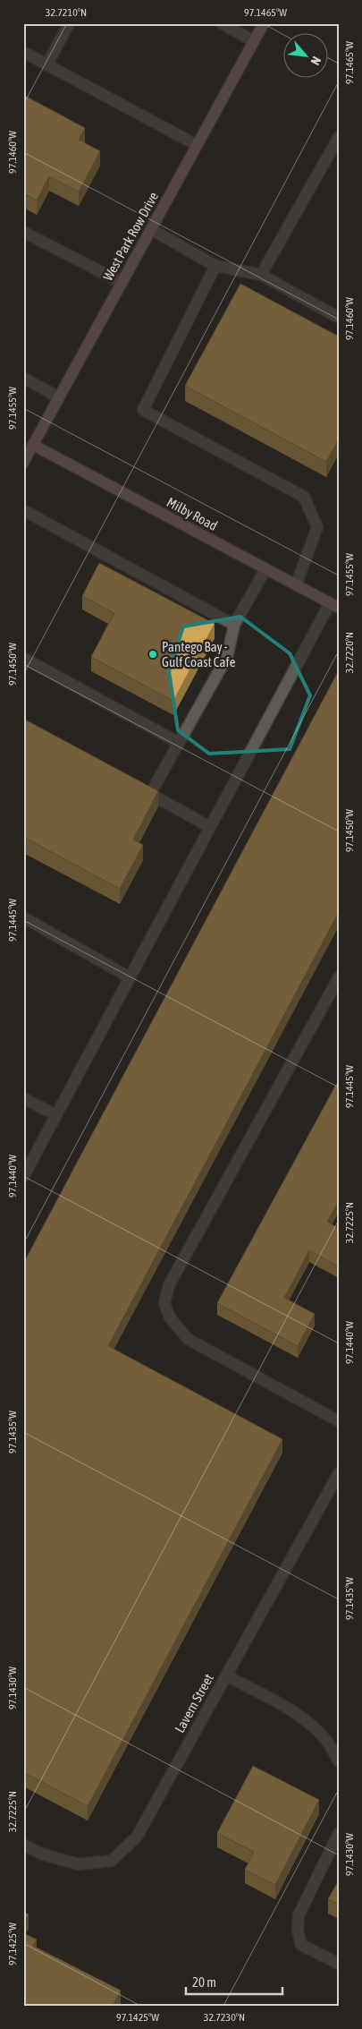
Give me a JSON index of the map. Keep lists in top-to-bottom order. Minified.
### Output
{"streets":{"main road":["West Park Row Drive","Milby Road"],"street":["Lavern Street"]},"crossings":[["West Park Row Drive","Milby Road"]],"places":["Pantego Bay - Gulf Coast Cafe"],"scale_bar":"20 m","north":"bottom right","coordinates":["32.7210°N","97.1465°W","97.1460°W","97.1455°W","32.7220°N","97.1450°W","97.1445°W","97.1440°W","32.7225°N","97.1435°W","97.1430°W","97.1425°W","32.7230°N"]}
